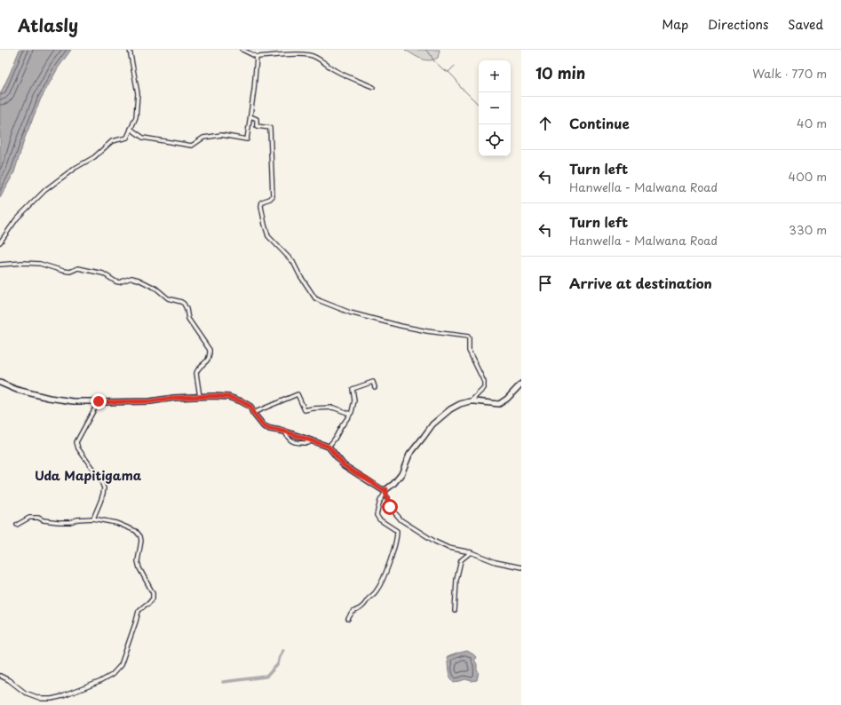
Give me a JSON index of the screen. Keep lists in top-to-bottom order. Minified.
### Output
{"districts":["Uda Mapitigama"],"page":{"header":"Atlasly","nav":["Map","Directions","Saved"],"heading":["10 min","Walk · 770 m"],"map_buttons":["+","−"],"list":[["Continue","40 m"],["Turn left","Hanwella - Malwana Road","400 m"],["Turn left","Hanwella - Malwana Road","330 m"],"Arrive at destination"]}}
